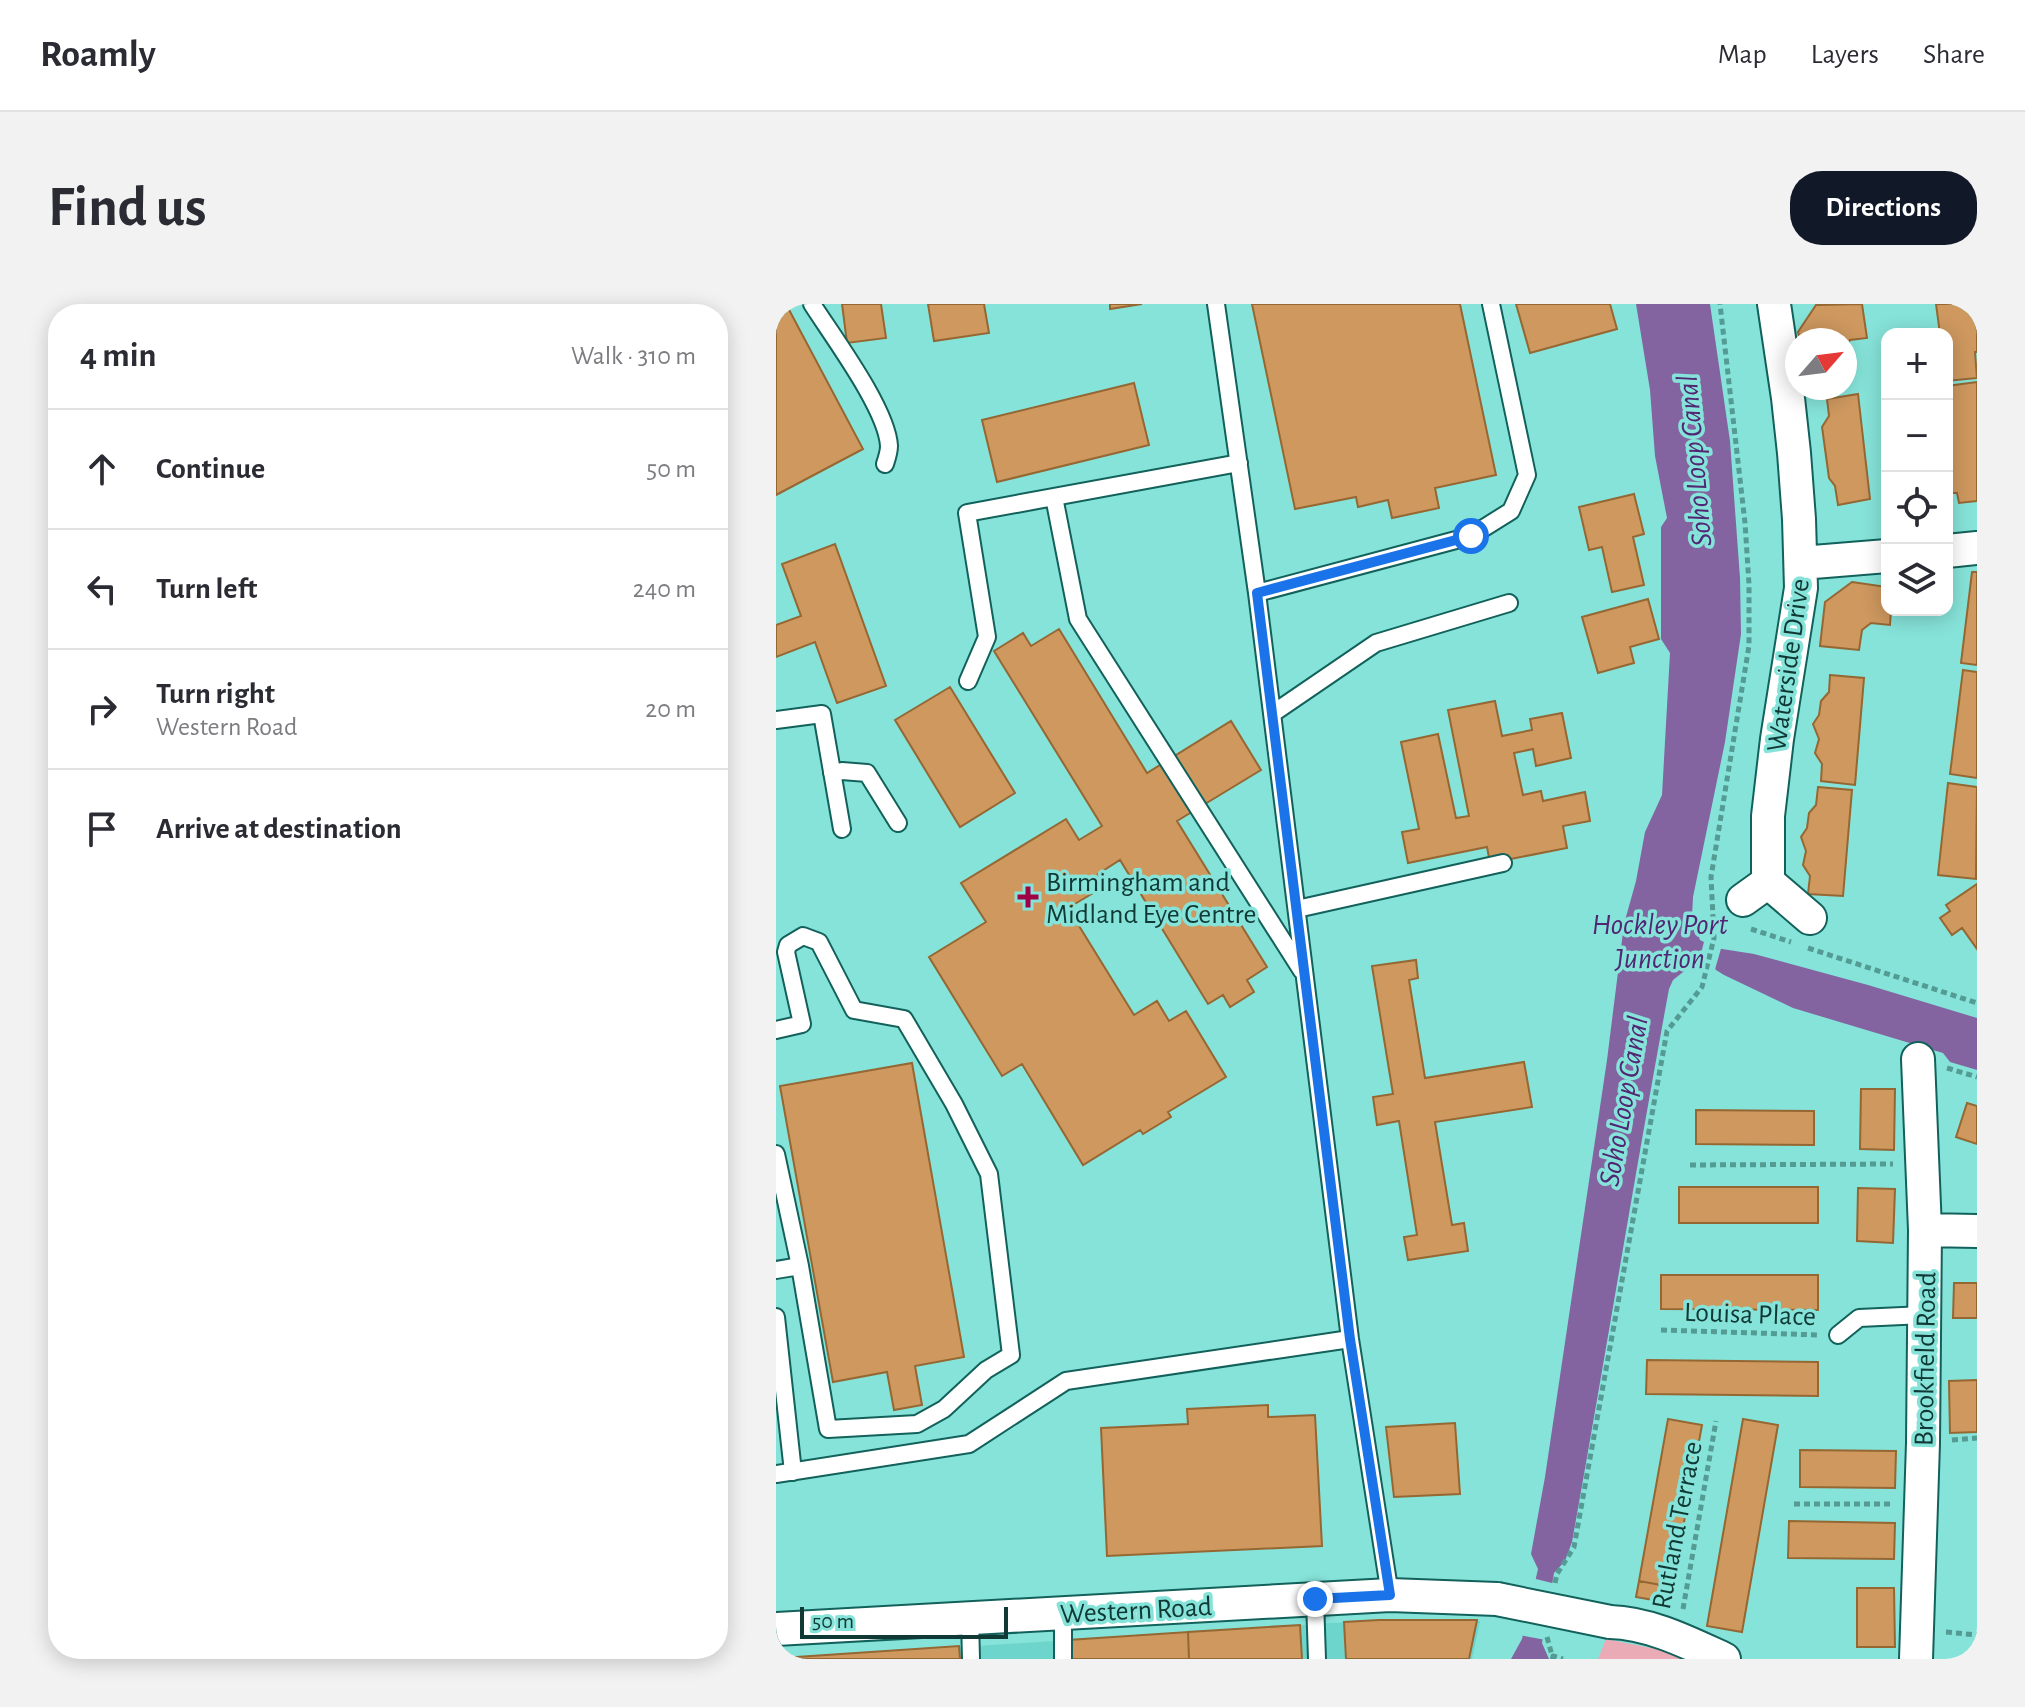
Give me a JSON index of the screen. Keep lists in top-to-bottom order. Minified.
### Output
{"streets":{"street":["Waterside Drive","Brookfield Road","Western Road"],"path":["Louisa Place","Rutland Terrace"]},"crossings":[["Rutland Terrace","Western Road"]],"water":["Soho Loop Canal","Hockley Port Junction"],"places":{"health":["Birmingham and Midland Eye Centre"]},"scale_bar":"50 m","north":"top right","page":{"header":"Roamly","nav":["Map","Layers","Share"],"buttons":"Directions","title":"Find us","heading":["4 min","Walk · 310 m"],"map_buttons":["+","−"],"list":[["Continue","50 m"],["Turn left","240 m"],["Turn right","Western Road","20 m"],"Arrive at destination"],"scale":"50 m"}}
